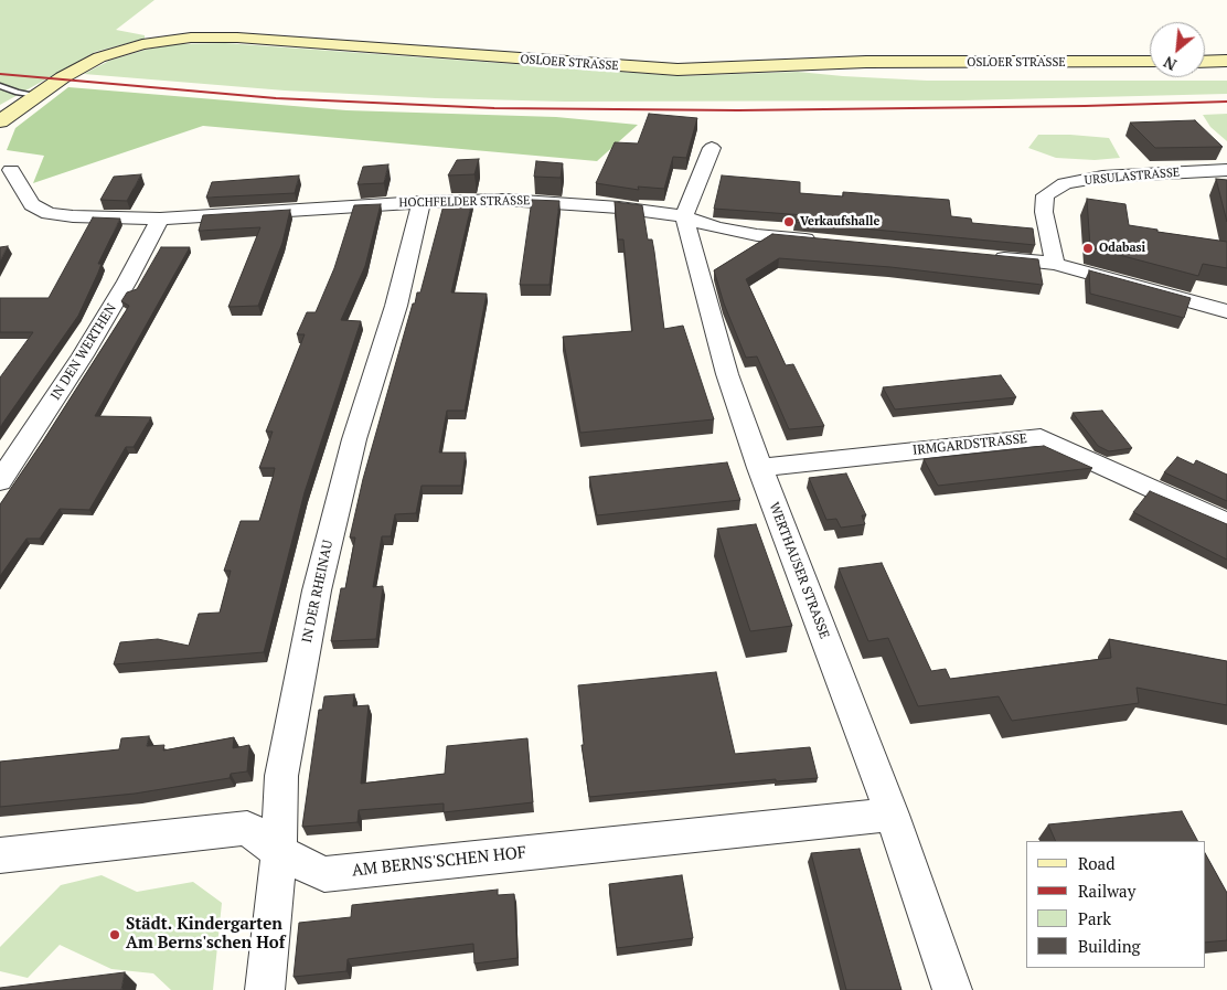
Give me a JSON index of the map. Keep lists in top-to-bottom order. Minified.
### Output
{"streets":{"main road":["OSLOER STRASSE"],"street":["URSULASTRASSE","HOCHFELDER STRASSE","IN DEN WERTHEN","IRMGARDSTRASSE","WERTHAUSER STRASSE","IN DER RHEINAU","AM BERNS'SCHEN HOF"]},"crossings":[["HOCHFELDER STRASSE","IN DEN WERTHEN"],["HOCHFELDER STRASSE","WERTHAUSER STRASSE"],["HOCHFELDER STRASSE","IN DER RHEINAU"],["IRMGARDSTRASSE","WERTHAUSER STRASSE"],["WERTHAUSER STRASSE","AM BERNS'SCHEN HOF"],["IN DER RHEINAU","AM BERNS'SCHEN HOF"]],"places":["Verkaufshalle","Odabasi","Städt. Kindergarten Am Berns'schen Hof"],"legend":["Road","Railway","Park","Building"],"north":"bottom left"}
